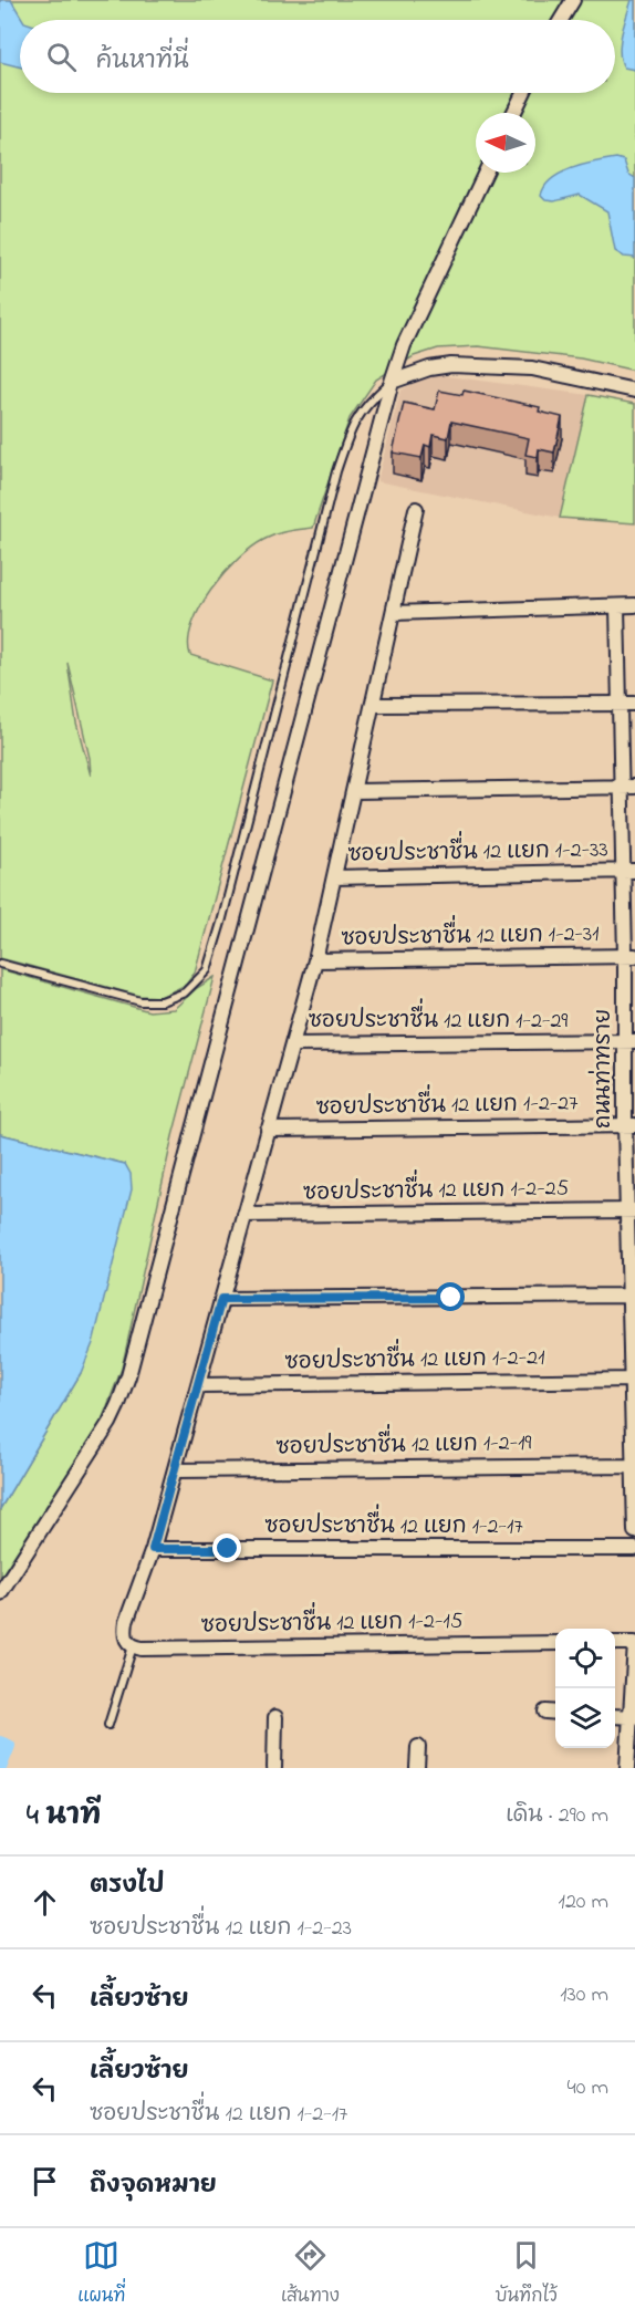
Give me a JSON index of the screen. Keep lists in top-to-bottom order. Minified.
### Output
{"streets":{"street":["ซอยประชาชื่น 12 แยก 1-2-33","ซอยประชาชื่น 12 แยก 1-2-31","ซอยประชาชื่น 12 แยก 1-2-29","ถนนท่าทราย","ซอยประชาชื่น 12 แยก 1-2-27","ซอยประชาชื่น 12 แยก 1-2-25","ซอยประชาชื่น 12 แยก 1-2-21","ซอยประชาชื่น 12 แยก 1-2-19","ซอยประชาชื่น 12 แยก 1-2-17","ซอยประชาชื่น 12 แยก 1-2-15"]},"crossings":[["ซอยประชาชื่น 12 แยก 1-2-33","ถนนท่าทราย"],["ซอยประชาชื่น 12 แยก 1-2-31","ถนนท่าทราย"],["ซอยประชาชื่น 12 แยก 1-2-29","ถนนท่าทราย"],["ถนนท่าทราย","ซอยประชาชื่น 12 แยก 1-2-27"],["ถนนท่าทราย","ซอยประชาชื่น 12 แยก 1-2-25"],["ถนนท่าทราย","ซอยประชาชื่น 12 แยก 1-2-21"],["ถนนท่าทราย","ซอยประชาชื่น 12 แยก 1-2-19"]],"north":"left","page":{"search":"ค้นหาที่นี่","heading":["4 นาที","เดิน · 290 m"],"list":[["ตรงไป","ซอยประชาชื่น 12 แยก 1-2-23","120 m"],["เลี้ยวซ้าย","130 m"],["เลี้ยวซ้าย","ซอยประชาชื่น 12 แยก 1-2-17","40 m"],"ถึงจุดหมาย"],"nav":["แผนที่","เส้นทาง","บันทึกไว้"]}}
